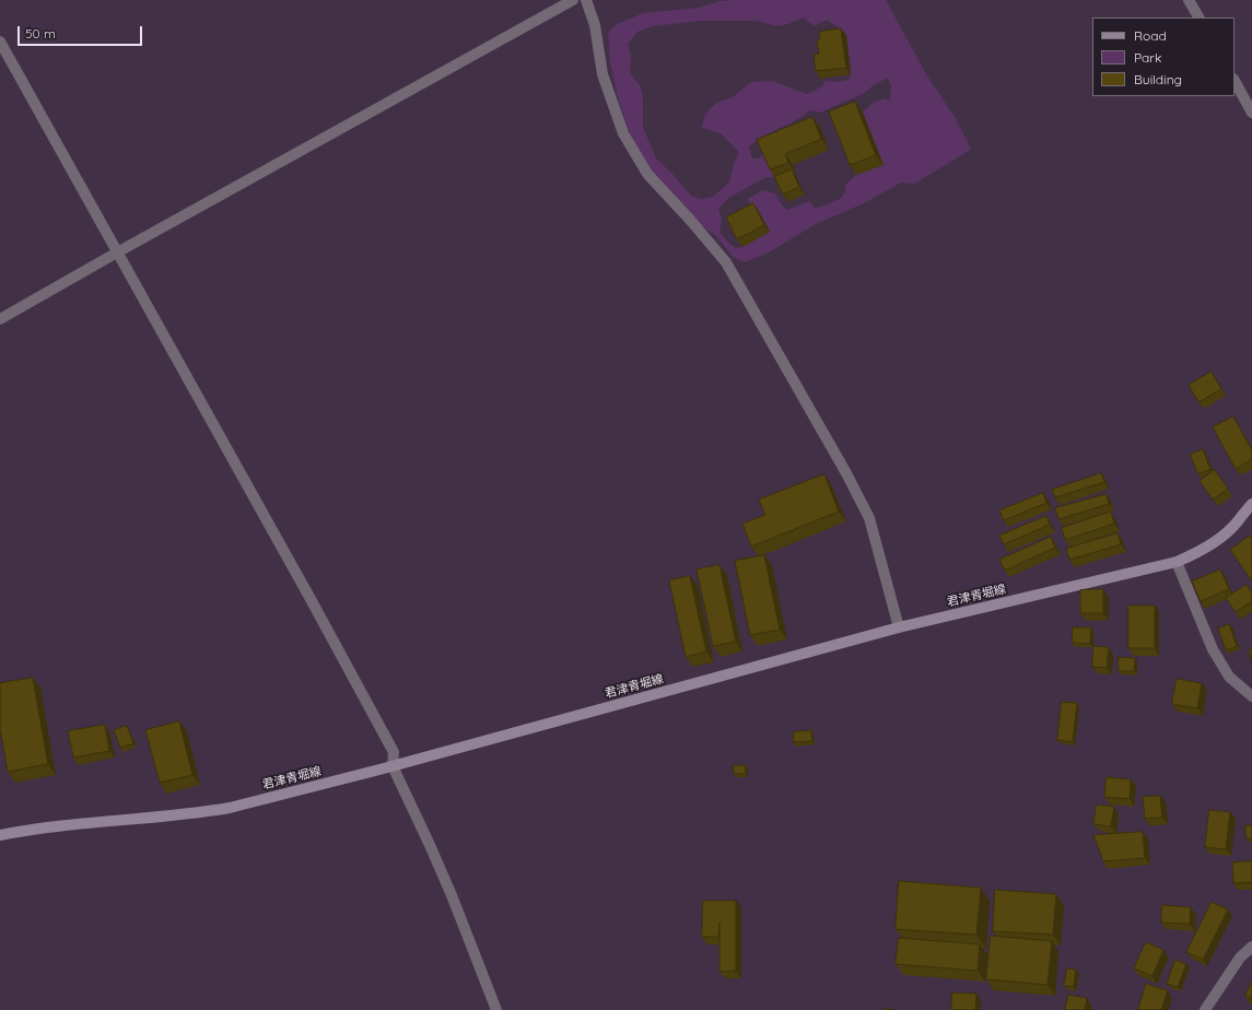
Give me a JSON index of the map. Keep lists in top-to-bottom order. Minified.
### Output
{"streets":{"main road":["君津青堀線"]},"legend":["Road","Park","Building"],"scale_bar":"50 m"}
